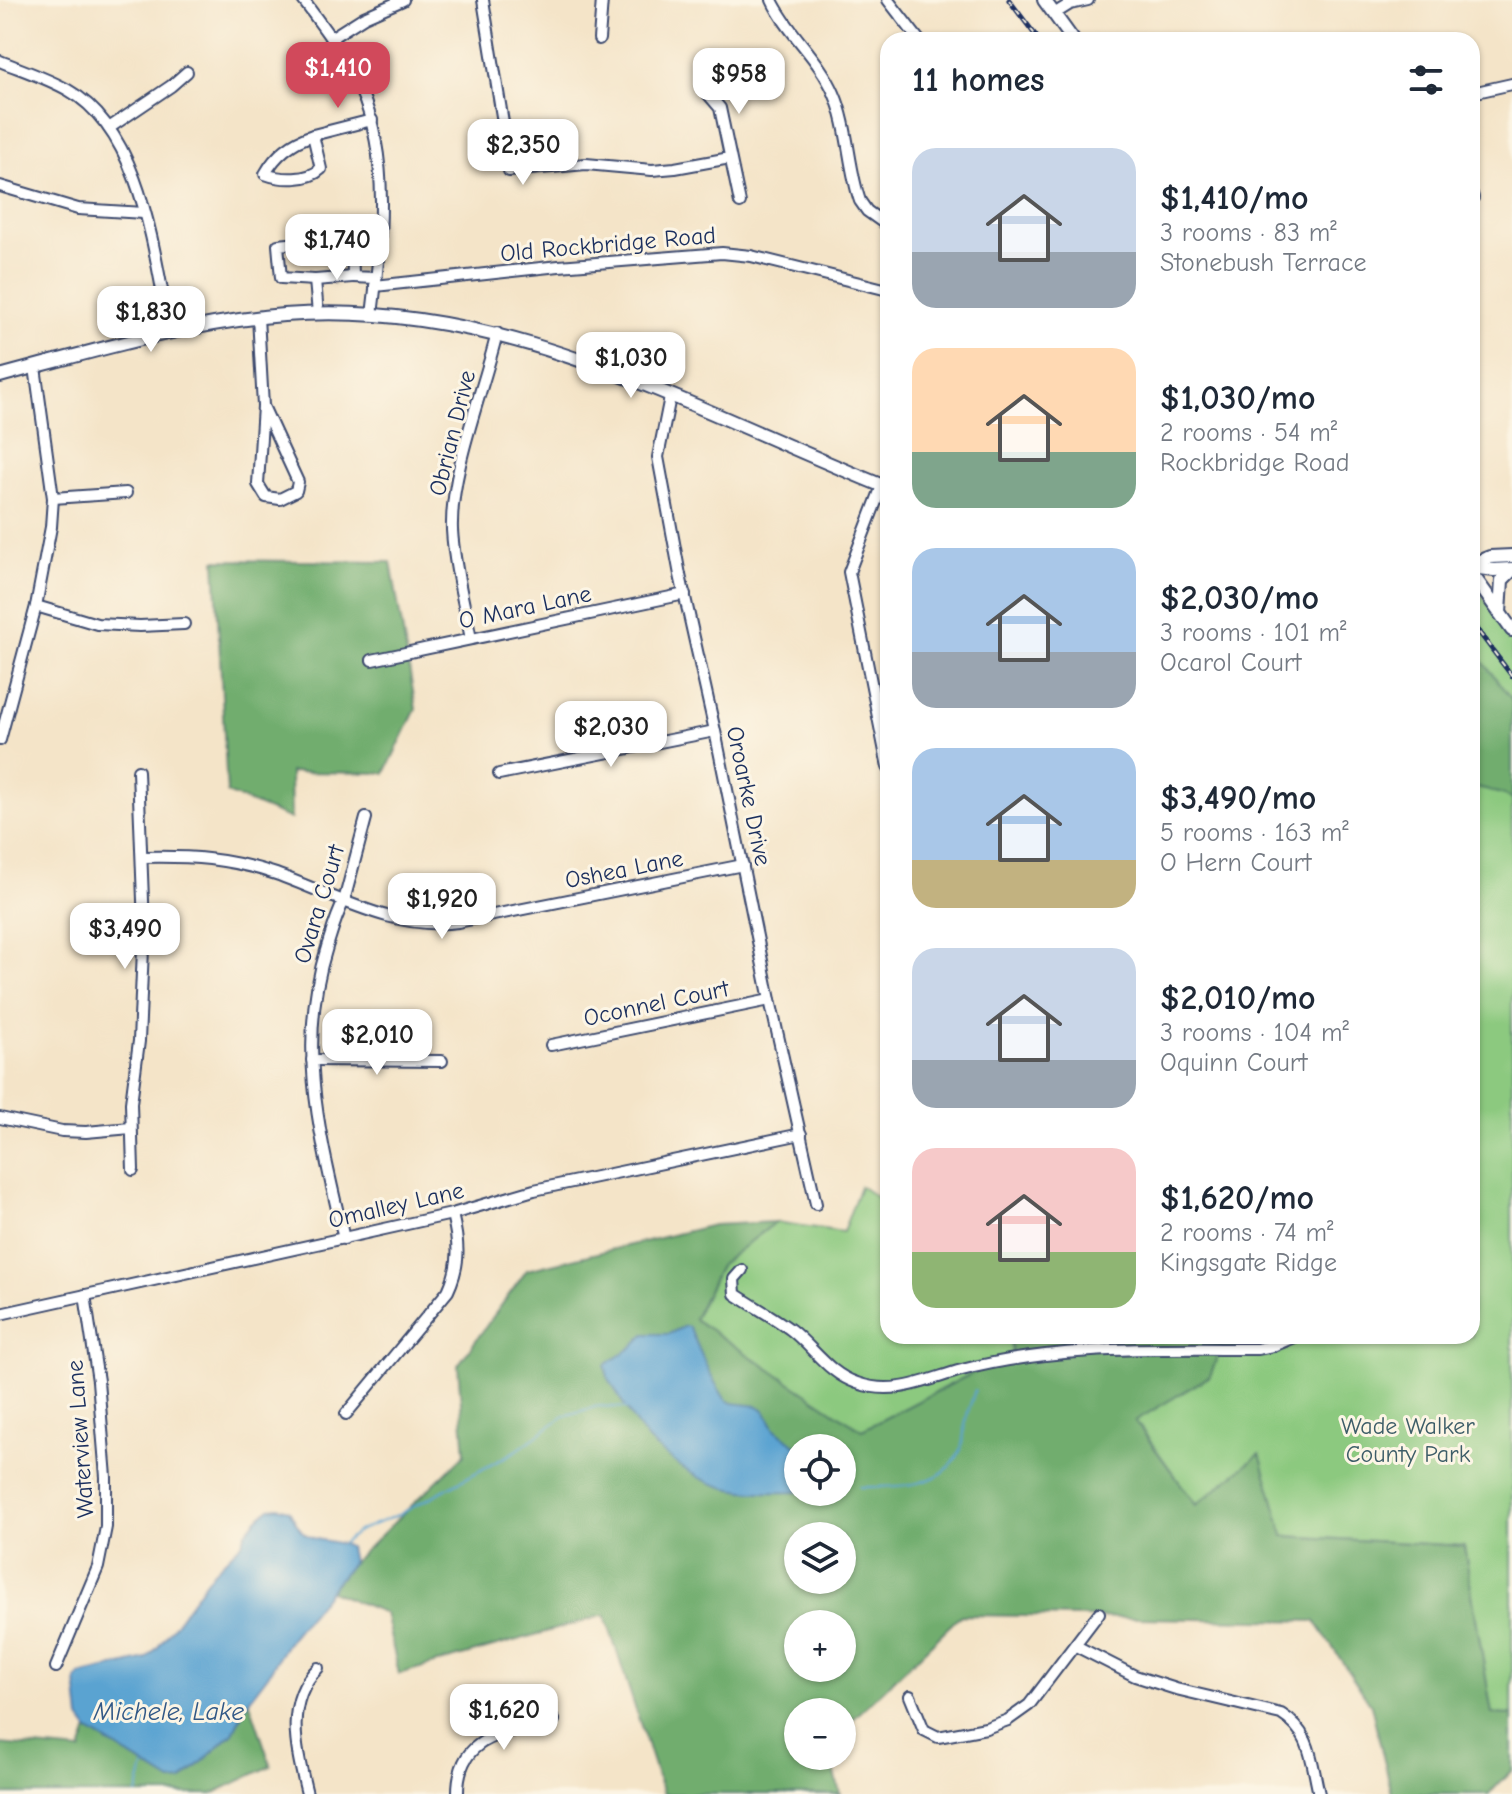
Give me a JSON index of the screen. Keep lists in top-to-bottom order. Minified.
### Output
{"streets":{"street":["Old Rockbridge Road","Obrian Drive","O Mara Lane","Oroarke Drive","Oshea Lane","Ovara Court","Oconnel Court","Omalley Lane","Waterview Lane"]},"crossings":[["Obrian Drive","O Mara Lane"],["O Mara Lane","Oroarke Drive"],["Oroarke Drive","Oshea Lane"],["Oroarke Drive","Oconnel Court"],["Oroarke Drive","Omalley Lane"],["Oshea Lane","Ovara Court"],["Ovara Court","Omalley Lane"],["Omalley Lane","Waterview Lane"]],"water":["Michele, Lake"],"parks":["Wade Walker County Park"],"page":{"heading":"11 homes","price":["$1,410","$958","$2,350","$1,740","$1,830","$1,030","$2,030","$1,920","$3,490","$2,010","$1,620"],"list":[{"name":"$1,410/mo","note":"3 rooms · 83 m² · Stonebush Terrace"},{"name":"$1,030/mo","note":"2 rooms · 54 m² · Rockbridge Road"},{"name":"$2,030/mo","note":"3 rooms · 101 m² · Ocarol Court"},{"name":"$3,490/mo","note":"5 rooms · 163 m² · O Hern Court"},{"name":"$2,010/mo","note":"3 rooms · 104 m² · Oquinn Court"},{"name":"$1,620/mo","note":"2 rooms · 74 m² · Kingsgate Ridge"}],"map_buttons":["+","−"]}}
